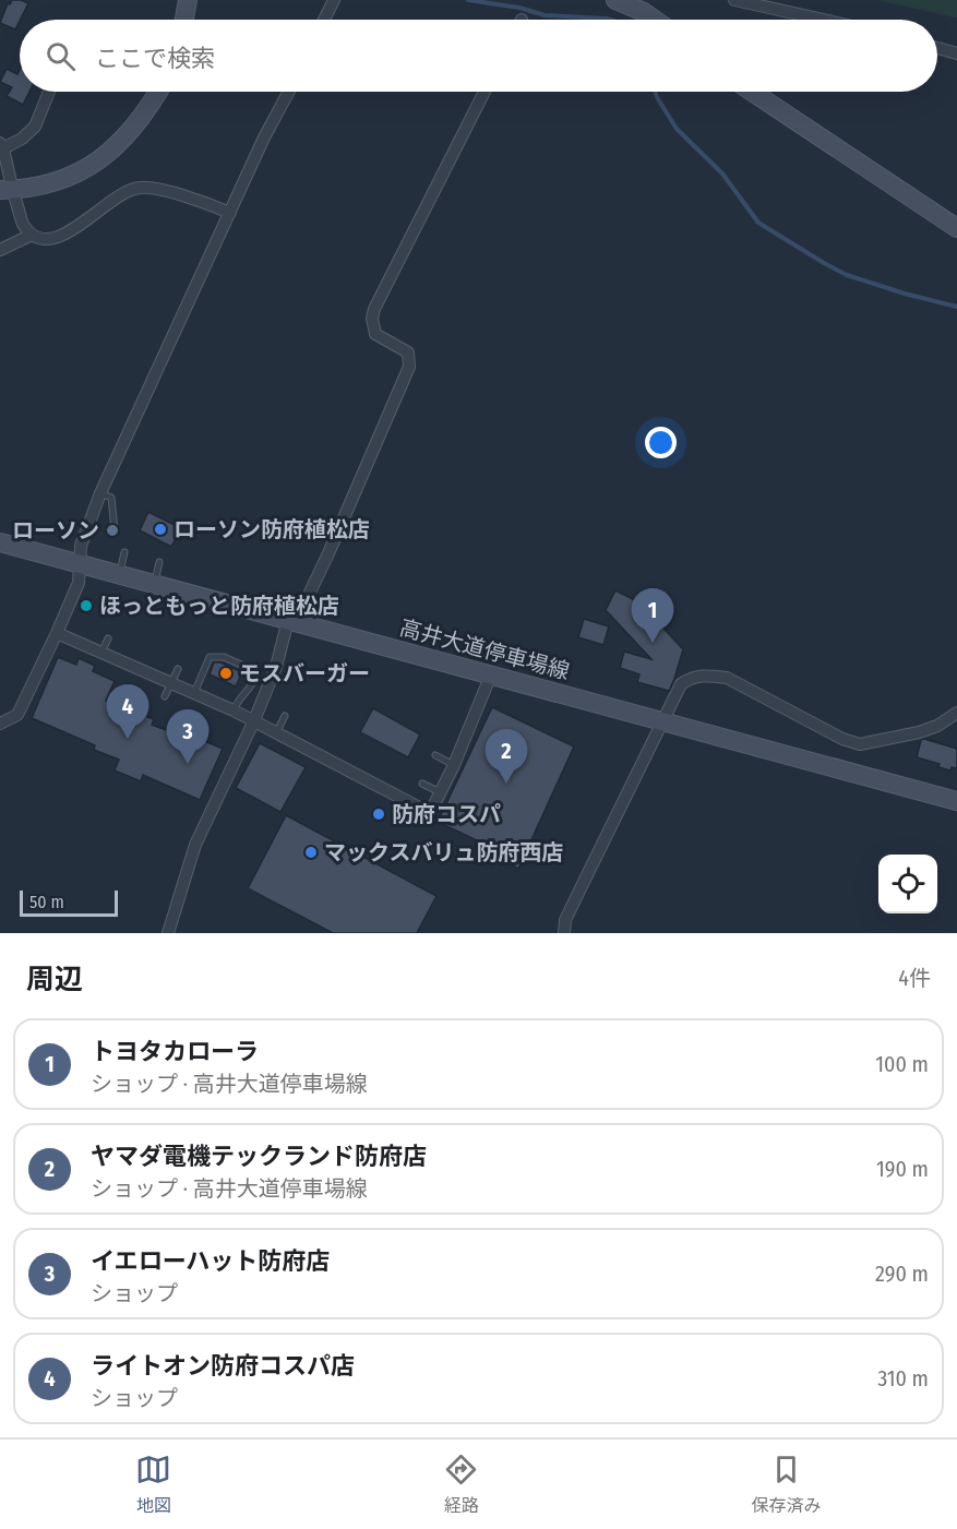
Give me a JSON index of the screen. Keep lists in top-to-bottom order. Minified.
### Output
{"streets":{"main road":["高井大道停車場線"]},"places":["ローソン防府植松店","ローソン","ほっともっと防府植松店","モスバーガー","防府コスパ","マックスバリュ防府西店"],"scale_bar":"50 m","page":{"search":"ここで検索","pins":["1","4","3","2"],"scale":"50 m","heading":["周辺","4件"],"list":[{"mark":"1","name":"トヨタカローラ","note":"ショップ · 高井大道停車場線","value":"100 m"},{"mark":"2","name":"ヤマダ電機テックランド防府店","note":"ショップ · 高井大道停車場線","value":"190 m"},{"mark":"3","name":"イエローハット防府店","note":"ショップ","value":"290 m"},{"mark":"4","name":"ライトオン防府コスパ店","note":"ショップ","value":"310 m"}],"nav":["地図","経路","保存済み"]}}
